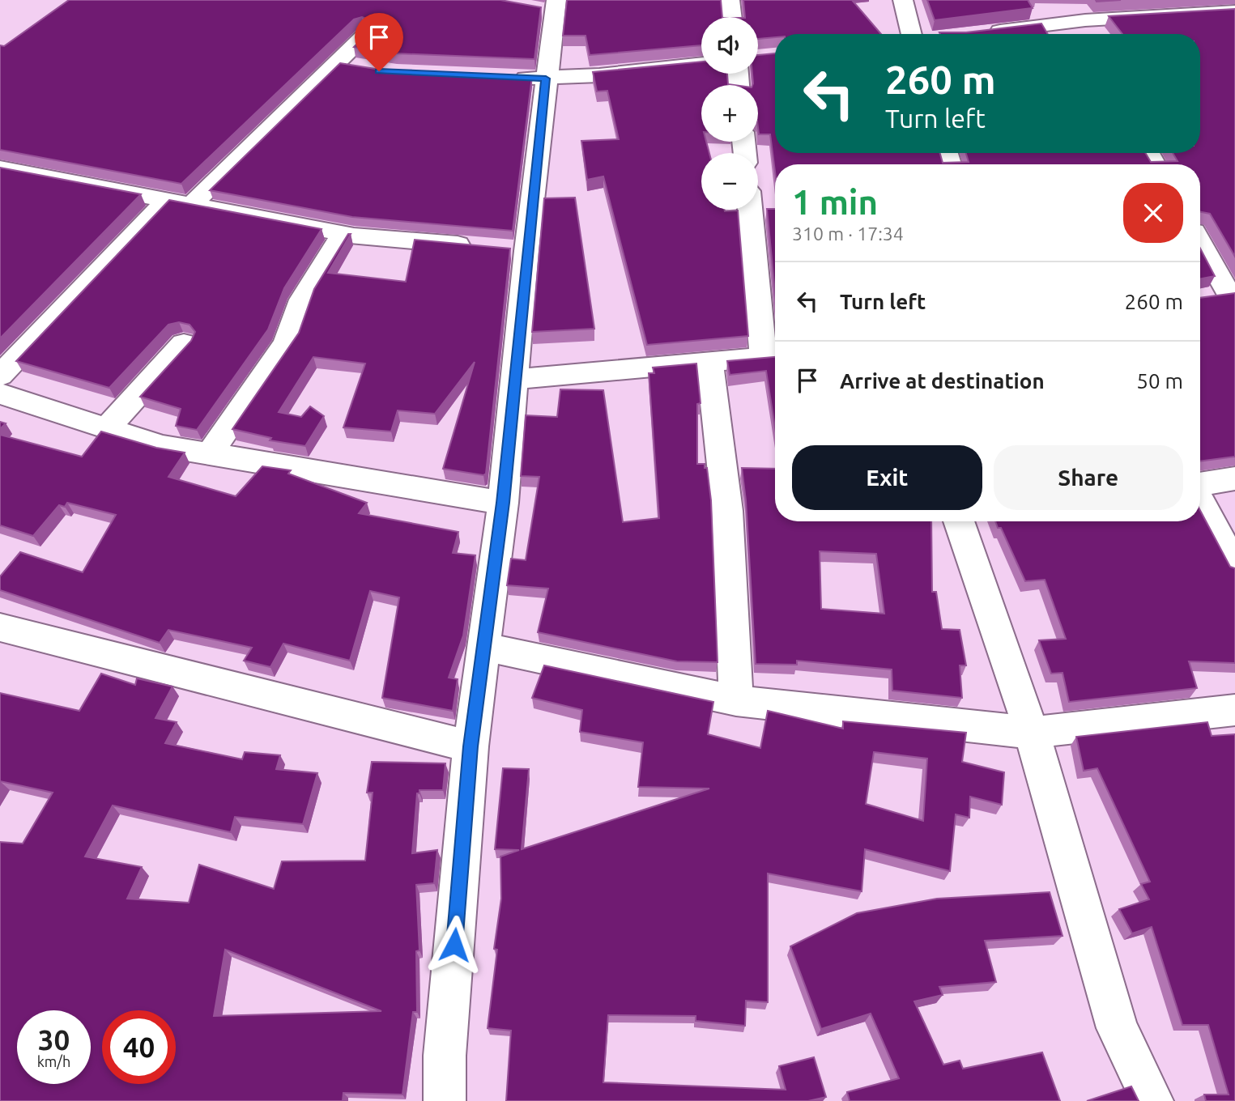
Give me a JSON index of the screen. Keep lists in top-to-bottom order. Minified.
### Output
{"page":{"map_buttons":["+","−"],"turn":["260 m","Turn left"],"heading":["1 min","310 m · 17:34"],"list":[{"name":"Turn left","value":"260 m"},{"name":"Arrive at destination","value":"50 m"}],"buttons":["Exit","Share"],"speed":"30 km/h","limit":"40"}}
